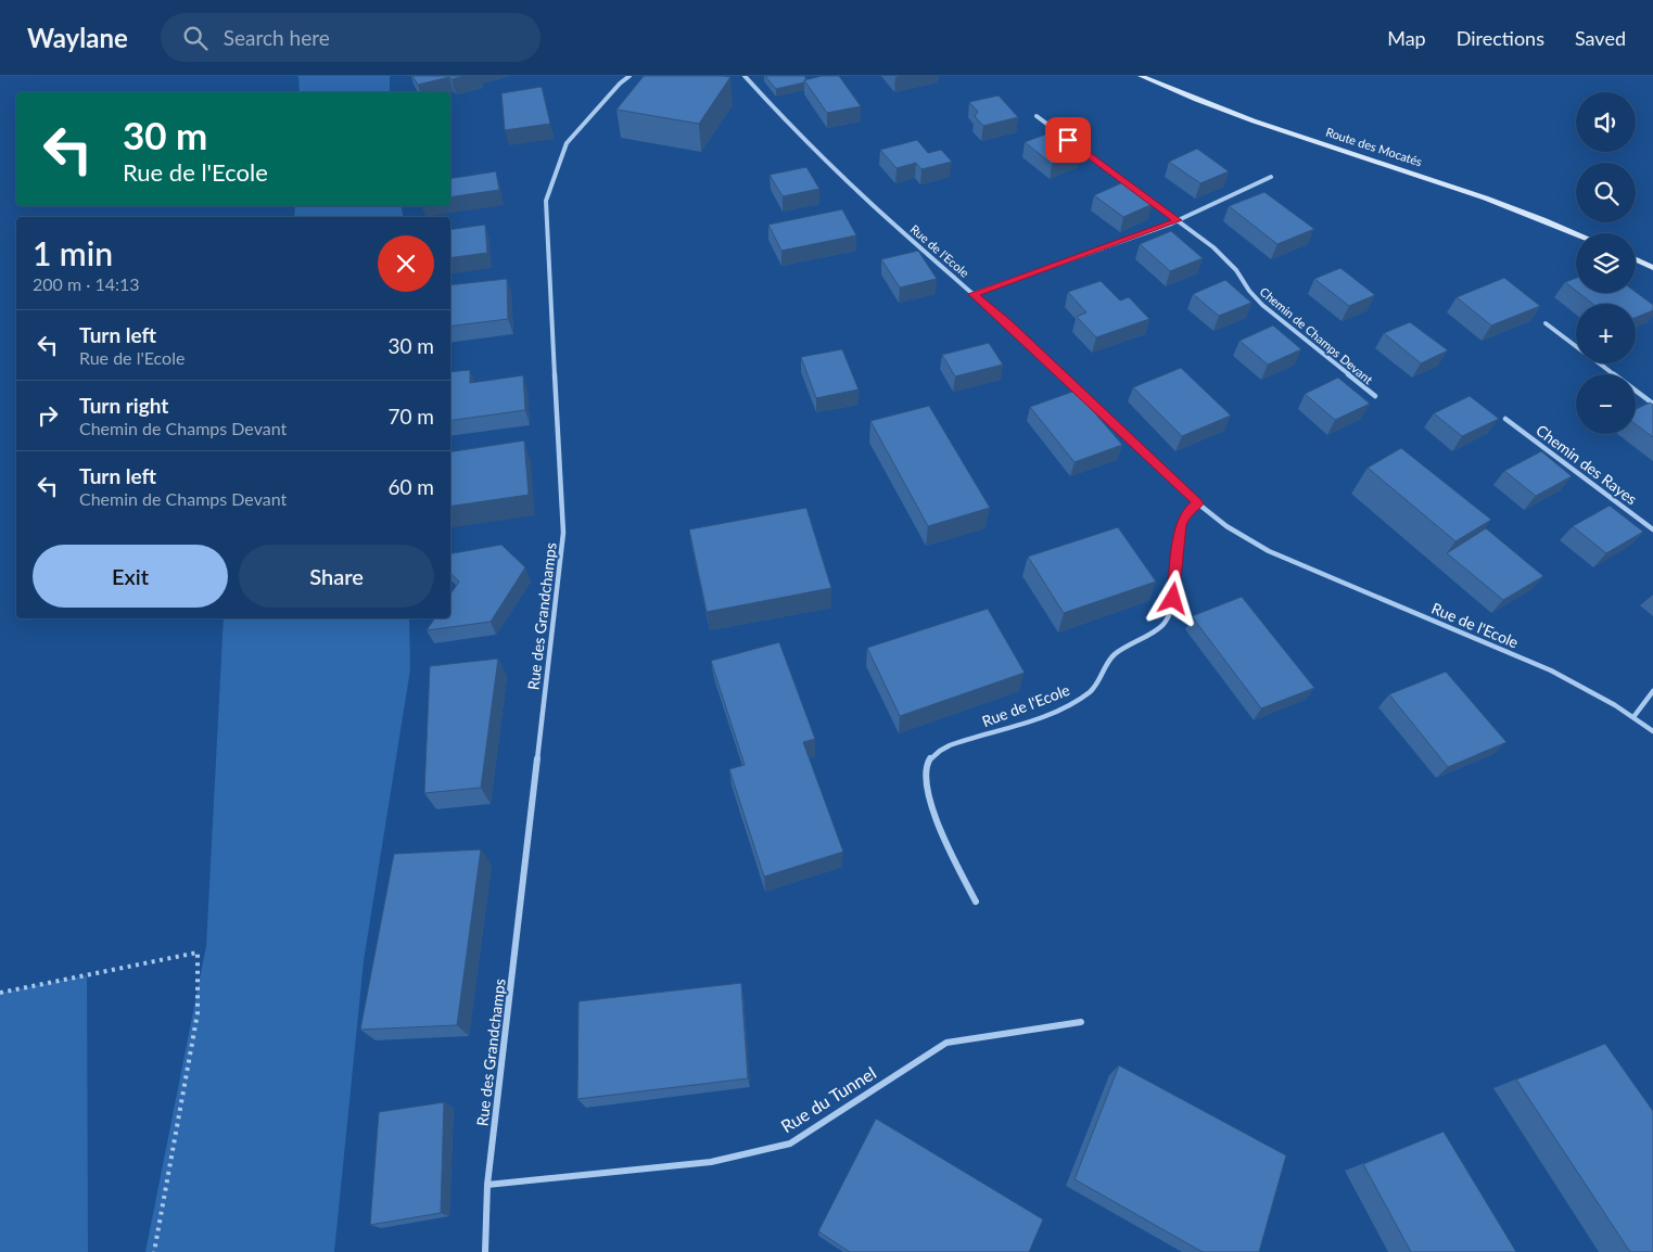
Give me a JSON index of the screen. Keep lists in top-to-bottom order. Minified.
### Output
{"streets":{"street":["Route des Mocatés","Rue de l'Ecole","Chemin de Champs Devant","Chemin des Rayes","Rue des Grandchamps","Rue du Tunnel"]},"crossings":[["Rue des Grandchamps","Rue du Tunnel"]],"page":{"header":"Waylane","search":"Search here","nav":["Map","Directions","Saved"],"map_buttons":["+","−"],"turn":["30 m","Rue de l'Ecole"],"heading":["1 min","200 m · 14:13"],"list":[{"name":"Turn left","note":"Rue de l'Ecole","value":"30 m"},{"name":"Turn right","note":"Chemin de Champs Devant","value":"70 m"},{"name":"Turn left","note":"Chemin de Champs Devant","value":"60 m"}],"buttons":["Exit","Share"]}}
